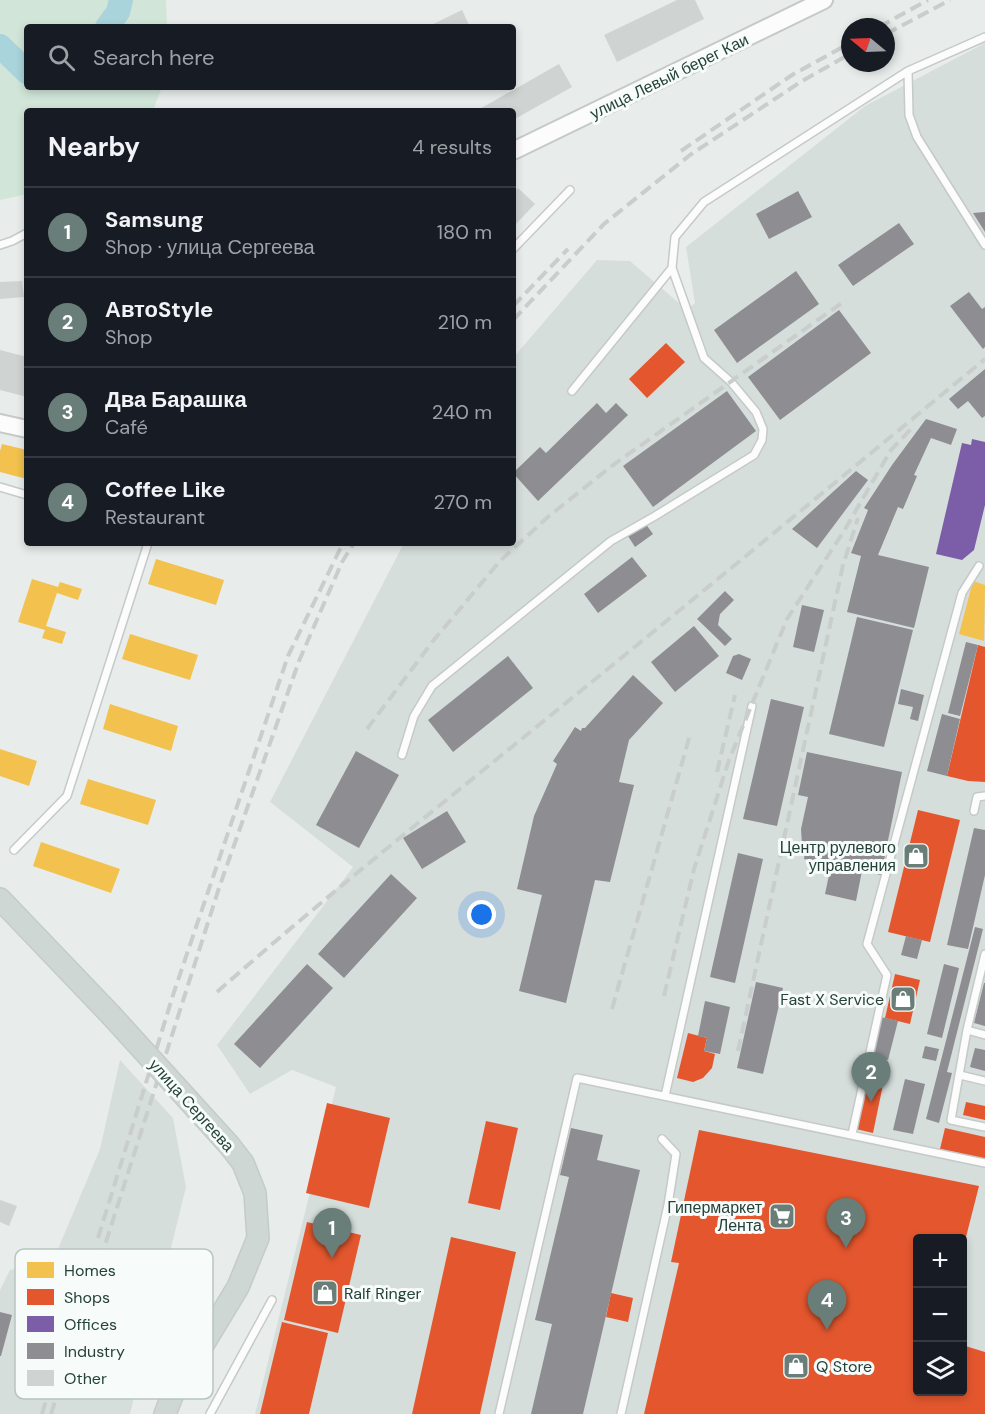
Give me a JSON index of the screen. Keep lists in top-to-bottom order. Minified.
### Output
{"streets":{"main road":["улица Сергеева"],"street":["улица Левый берег Каи"]},"places":{"shop":["Центр рулевого управления","Fast X Service","Ralf Ringer","Q Store"],"supermarket":["Гипермаркет Лента"]},"legend":["Homes","Shops","Offices","Industry","Other"],"north":"left","page":{"search":"Search here","heading":["Nearby","4 results"],"list":[{"mark":"1","name":"Samsung","note":"Shop · улица Сергеева","value":"180 m"},{"mark":"2","name":"АвтоStyle","note":"Shop","value":"210 m"},{"mark":"3","name":"Два Барашка","note":"Café","value":"240 m"},{"mark":"4","name":"Coffee Like","note":"Restaurant","value":"270 m"}],"pins":["2","3","1","4"],"map_buttons":["+","−"]}}
